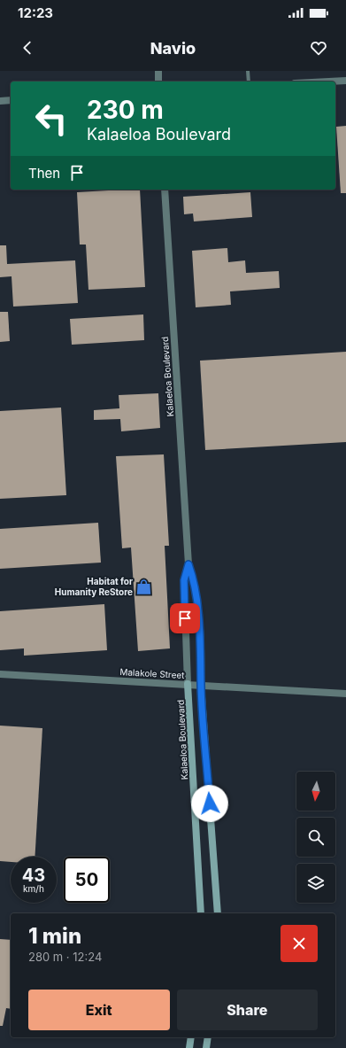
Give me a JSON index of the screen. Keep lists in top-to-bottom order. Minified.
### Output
{"streets":{"main road":["Kalaeloa Boulevard"],"street":["Malakole Street"]},"crossings":[["Kalaeloa Boulevard","Malakole Street"]],"places":{"shop":["Habitat for Humanity ReStore"]},"north":"bottom","page":{"status":"12:23","header":"Navio","turn":["230 m","Kalaeloa Boulevard"],"then":"Then","speed":"43 km/h","limit":"50","heading":["1 min","280 m · 12:24"],"buttons":["Exit","Share"]}}
